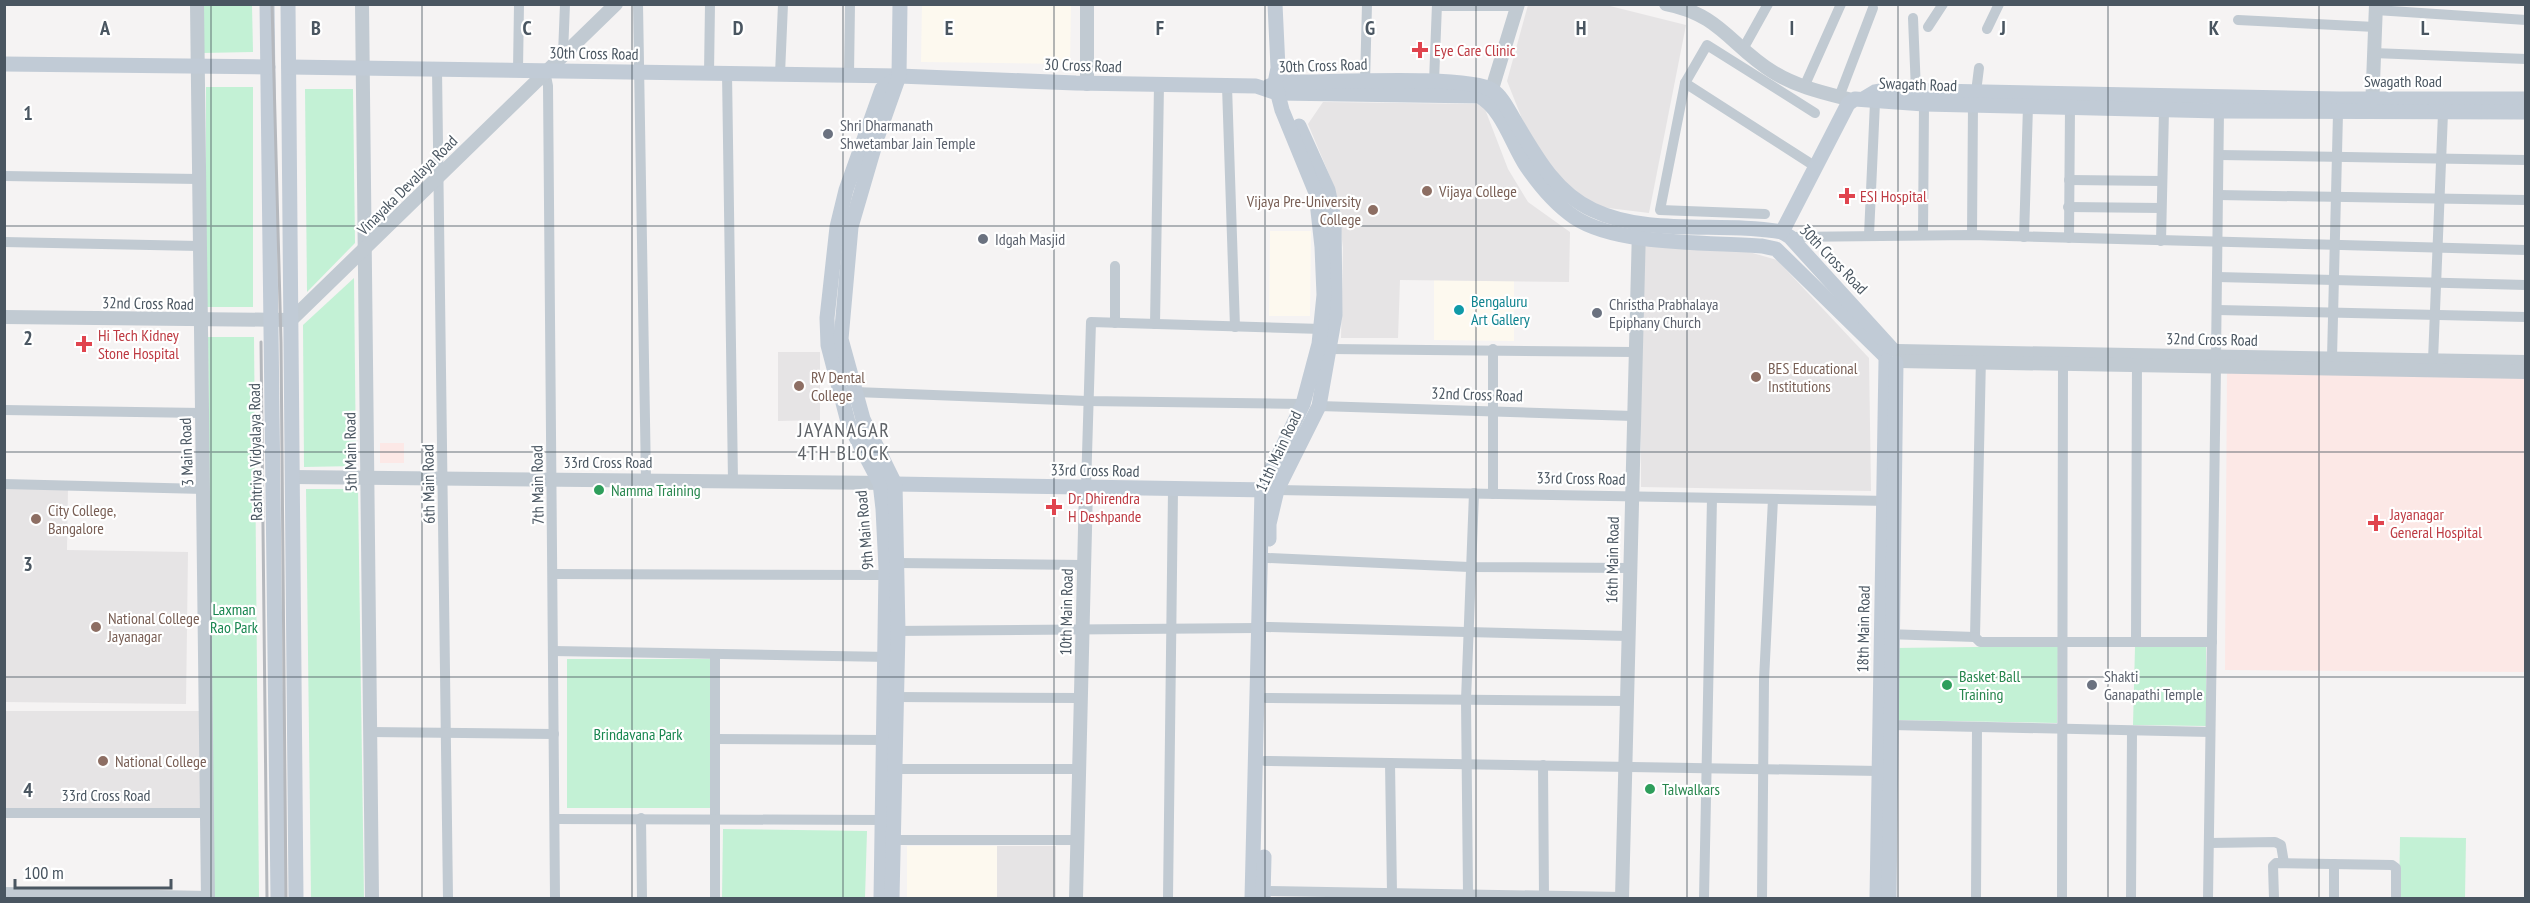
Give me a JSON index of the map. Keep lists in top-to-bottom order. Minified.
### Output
{"streets":{"main road":["30th Cross Road","30 Cross Road","Swagath Road","11th Main Road","Rashtriya Vidyalaya Road","33rd Cross Road","9th Main Road","18th Main Road"],"street":["Vinayaka Devalaya Road","32nd Cross Road","3 Main Road","5th Main Road","6th Main Road","7th Main Road","16th Main Road","10th Main Road"]},"crossings":[["30th Cross Road","30 Cross Road"],["30th Cross Road","Vinayaka Devalaya Road"],["30th Cross Road","32nd Cross Road"],["30th Cross Road","11th Main Road"],["30th Cross Road","5th Main Road"],["30th Cross Road","6th Main Road"],["30th Cross Road","7th Main Road"],["30th Cross Road","9th Main Road"],["30th Cross Road","16th Main Road"],["30th Cross Road","18th Main Road"],["30 Cross Road","11th Main Road"],["30 Cross Road","9th Main Road"],["Vinayaka Devalaya Road","32nd Cross Road"],["Vinayaka Devalaya Road","5th Main Road"],["Vinayaka Devalaya Road","6th Main Road"],["Vinayaka Devalaya Road","7th Main Road"],["32nd Cross Road","11th Main Road"],["32nd Cross Road","3 Main Road"],["32nd Cross Road","Rashtriya Vidyalaya Road"],["32nd Cross Road","16th Main Road"],["32nd Cross Road","18th Main Road"],["11th Main Road","33rd Cross Road"],["3 Main Road","33rd Cross Road"],["5th Main Road","33rd Cross Road"],["33rd Cross Road","6th Main Road"],["33rd Cross Road","7th Main Road"],["33rd Cross Road","9th Main Road"],["33rd Cross Road","16th Main Road"],["33rd Cross Road","10th Main Road"],["33rd Cross Road","18th Main Road"]],"districts":["JAYANAGAR 4TH BLOCK"],"parks":["Laxman Rao Park","Brindavana Park"],"places":{"health":["Eye Care Clinic","ESI Hospital","Hi Tech Kidney Stone Hospital","Dr. Dhirendra H Deshpande","Jayanagar General Hospital"],"other":["Shri Dharmanath Shwetambar Jain Temple","Vijaya College","Vijaya Pre-University College","Idgah Masjid","Bengaluru Art Gallery","Christha Prabhalaya Epiphany Church","BES Educational Institutions","RV Dental College","Namma Training","City College, Bangalore","National College Jayanagar","Basket Ball Training","Shakti Ganapathi Temple","National College","Talwalkars"]},"scale_bar":"100 m","grid":{"columns":["A","B","C","D","E","F","G","H","I","J","K","L"],"rows":["1","2","3","4"]}}
